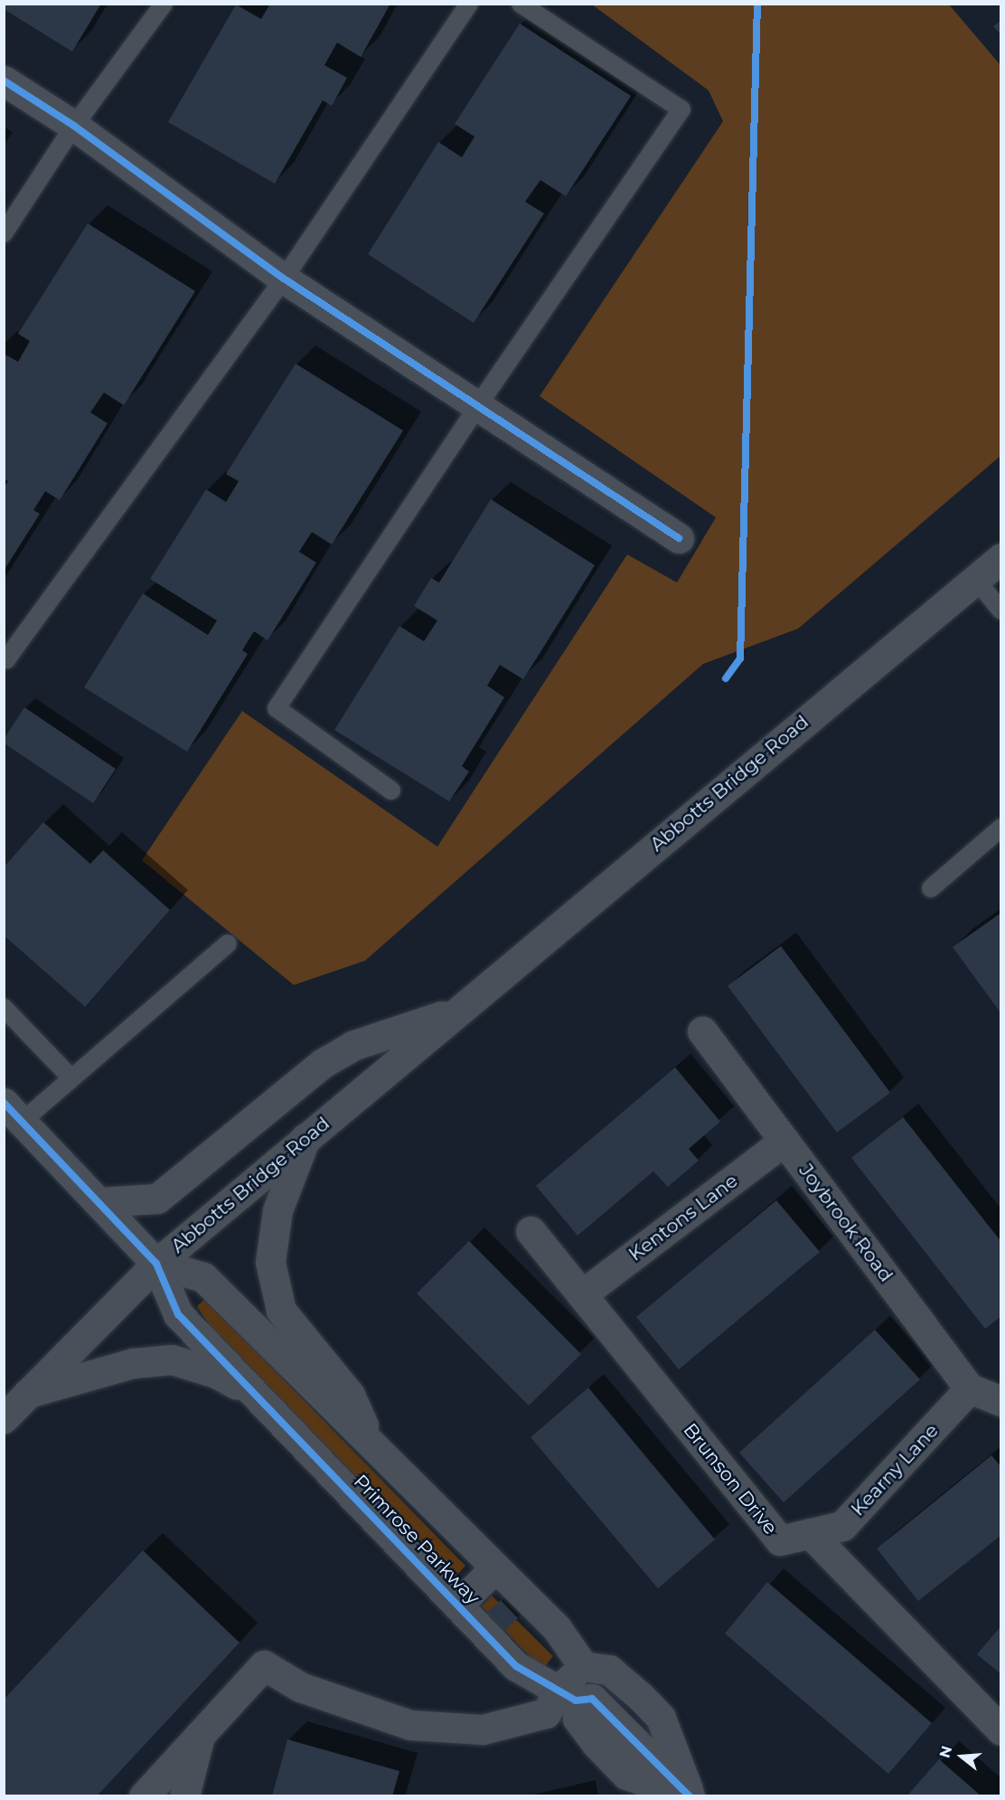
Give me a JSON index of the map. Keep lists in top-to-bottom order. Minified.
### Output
{"streets":{"street":["Abbotts Bridge Road","Kentons Lane","Joybrook Road","Kearny Lane","Brunson Drive","Primrose Parkway"]},"crossings":[["Abbotts Bridge Road","Primrose Parkway"],["Kentons Lane","Joybrook Road"],["Kentons Lane","Brunson Drive"],["Joybrook Road","Kearny Lane"],["Kearny Lane","Brunson Drive"]],"north":"left"}
